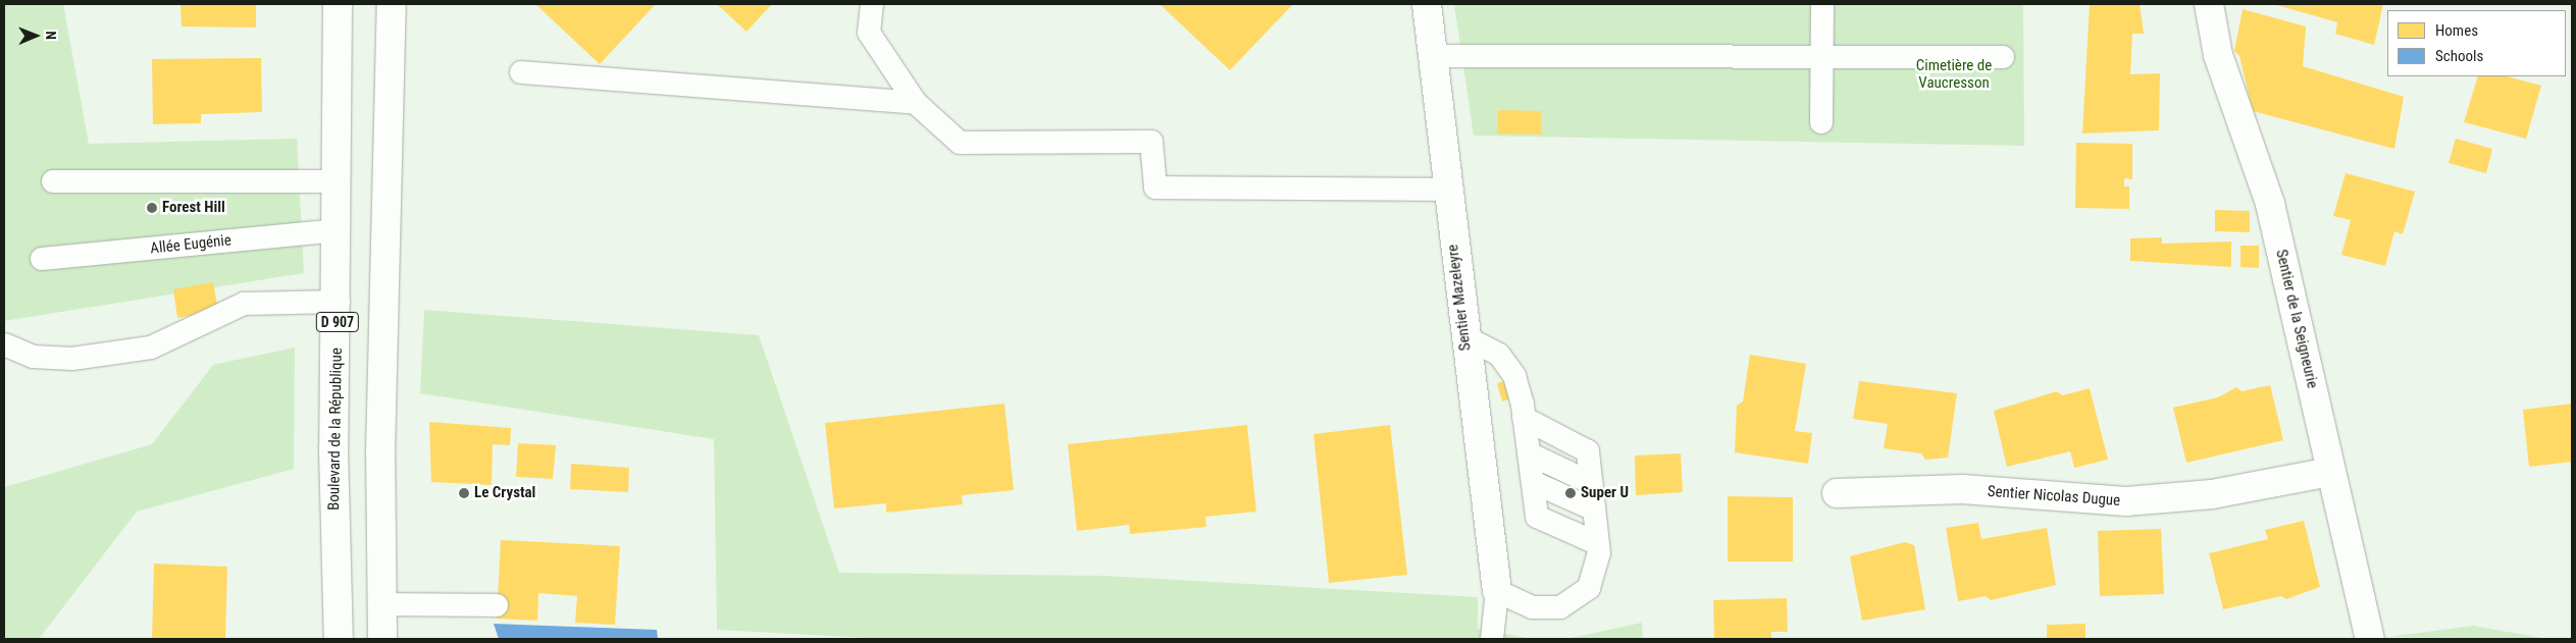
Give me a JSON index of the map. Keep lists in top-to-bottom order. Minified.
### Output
{"streets":{"street":["Sentier Mazeleyre","Sentier de la Seigneurie","D 907","Boulevard de la République","Sentier Nicolas Dugue"],"lane":["Allée Eugénie"]},"crossings":[["Allée Eugénie","Boulevard de la République"],["Sentier de la Seigneurie","Sentier Nicolas Dugue"]],"parks":["Cimetière de Vaucresson"],"places":["Forest Hill","Le Crystal","Super U"],"legend":["Homes","Schools"],"north":"right"}
